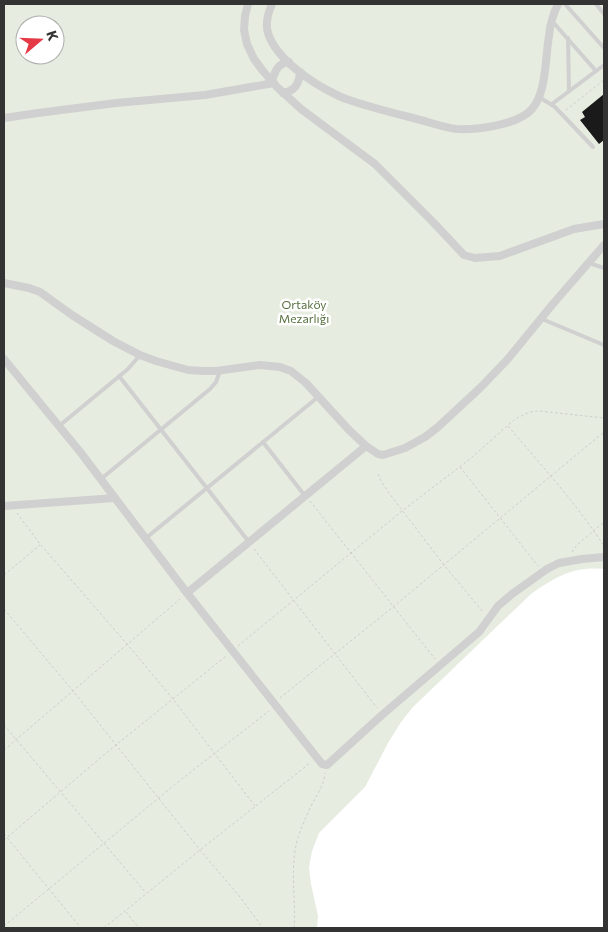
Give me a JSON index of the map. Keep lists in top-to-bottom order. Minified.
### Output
{"parks":["Ortaköy Mezarlığı"],"north":"right"}
